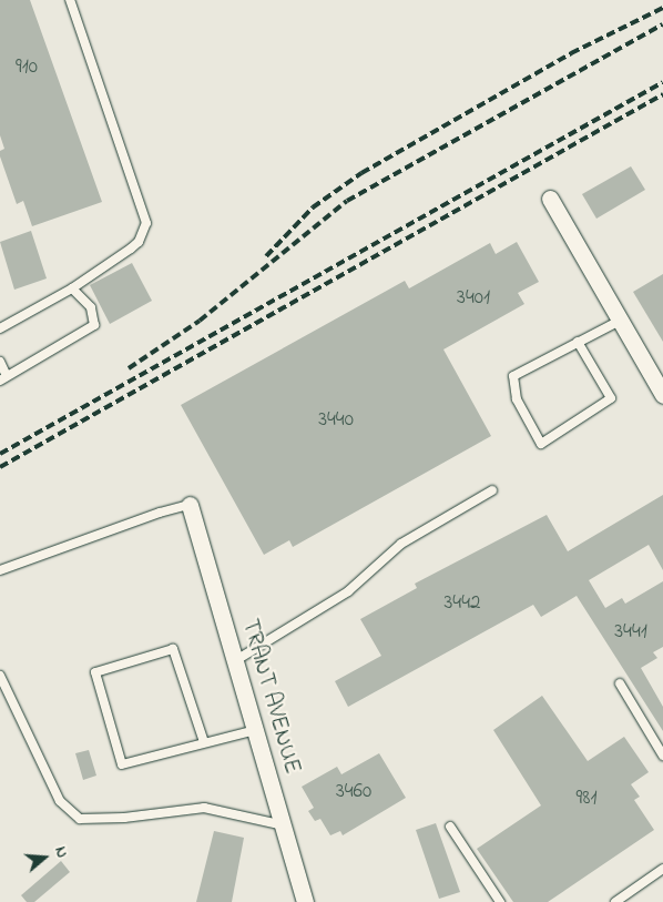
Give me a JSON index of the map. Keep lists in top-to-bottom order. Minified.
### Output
{"streets":{"street":["TRANT AVENUE"]},"house_numbers":["910","3401","3440","3442","3441","3460","981"],"north":"right"}
